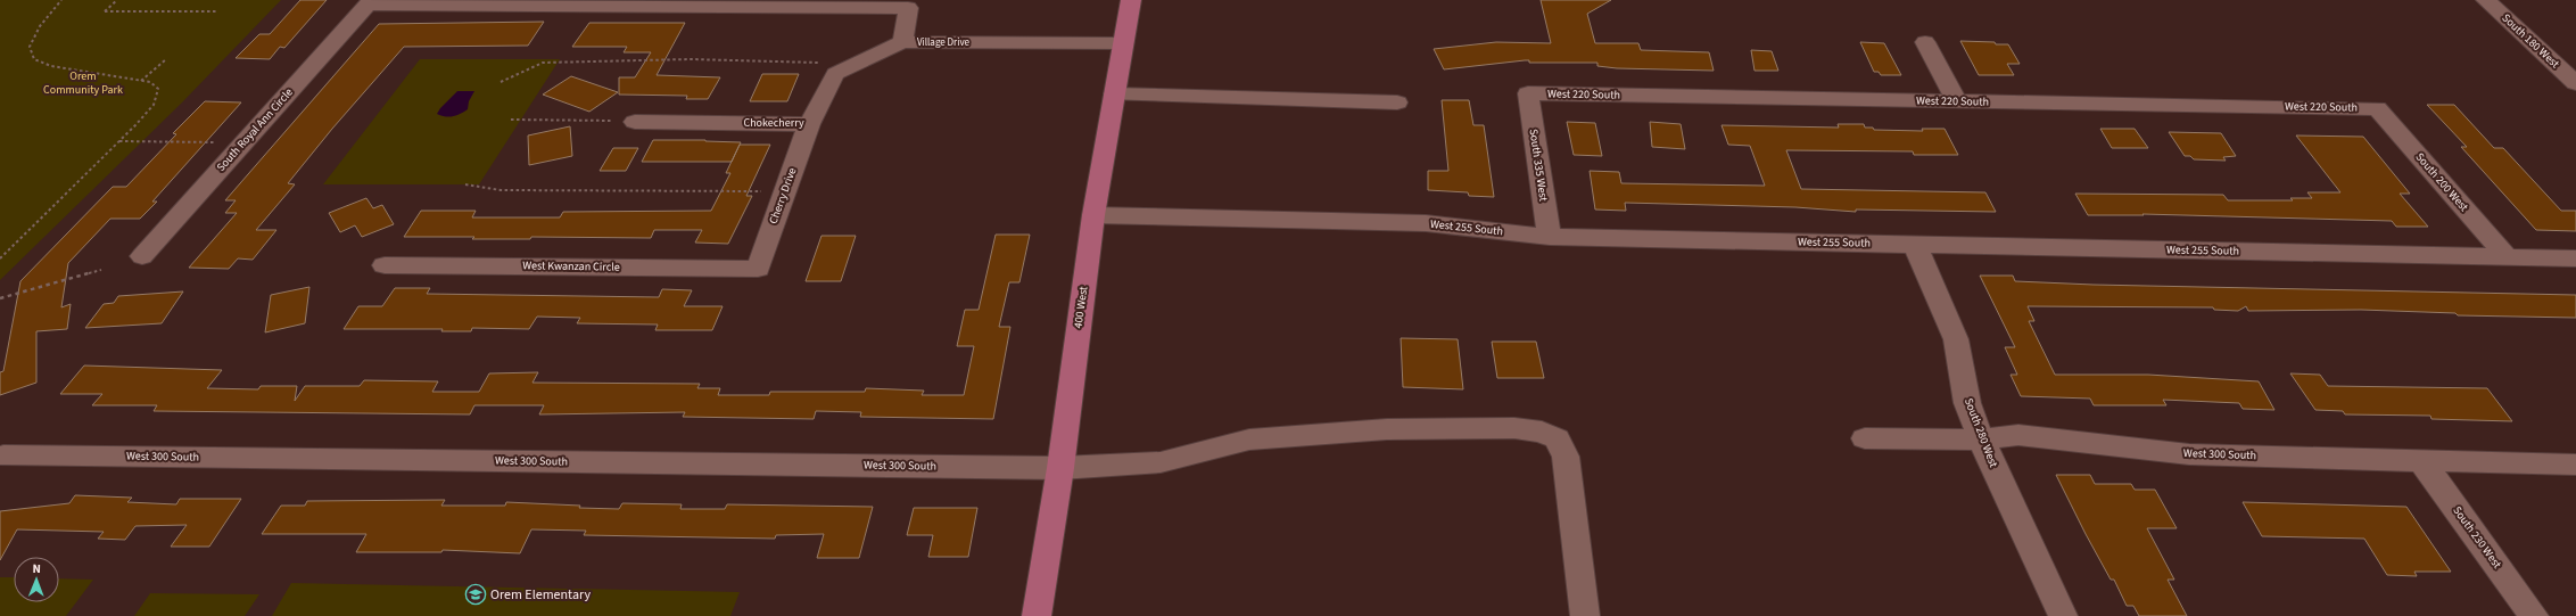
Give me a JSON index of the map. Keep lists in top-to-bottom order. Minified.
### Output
{"streets":{"main road":["400 West"],"street":["South 180 West","Village Drive","West 220 South","Chokecherry","South Royal Ann Circle","South 335 West","South 200 West","Cherry Drive","West 255 South","West Kwanzan Circle","South 280 West","West 300 South","South 230 West"]},"crossings":[["Village Drive","Chokecherry"],["Village Drive","South Royal Ann Circle"],["Village Drive","400 West"],["West 220 South","South 335 West"],["West 220 South","South 200 West"],["Chokecherry","Cherry Drive"],["South 335 West","West 255 South"],["South 200 West","West 255 South"],["Cherry Drive","West Kwanzan Circle"],["West 255 South","400 West"],["West 255 South","South 280 West"],["400 West","West 300 South"],["South 280 West","West 300 South"],["West 300 South","South 230 West"]],"parks":["Orem Community Park"],"places":{"school or university":["Orem Elementary"]},"north":"top"}
